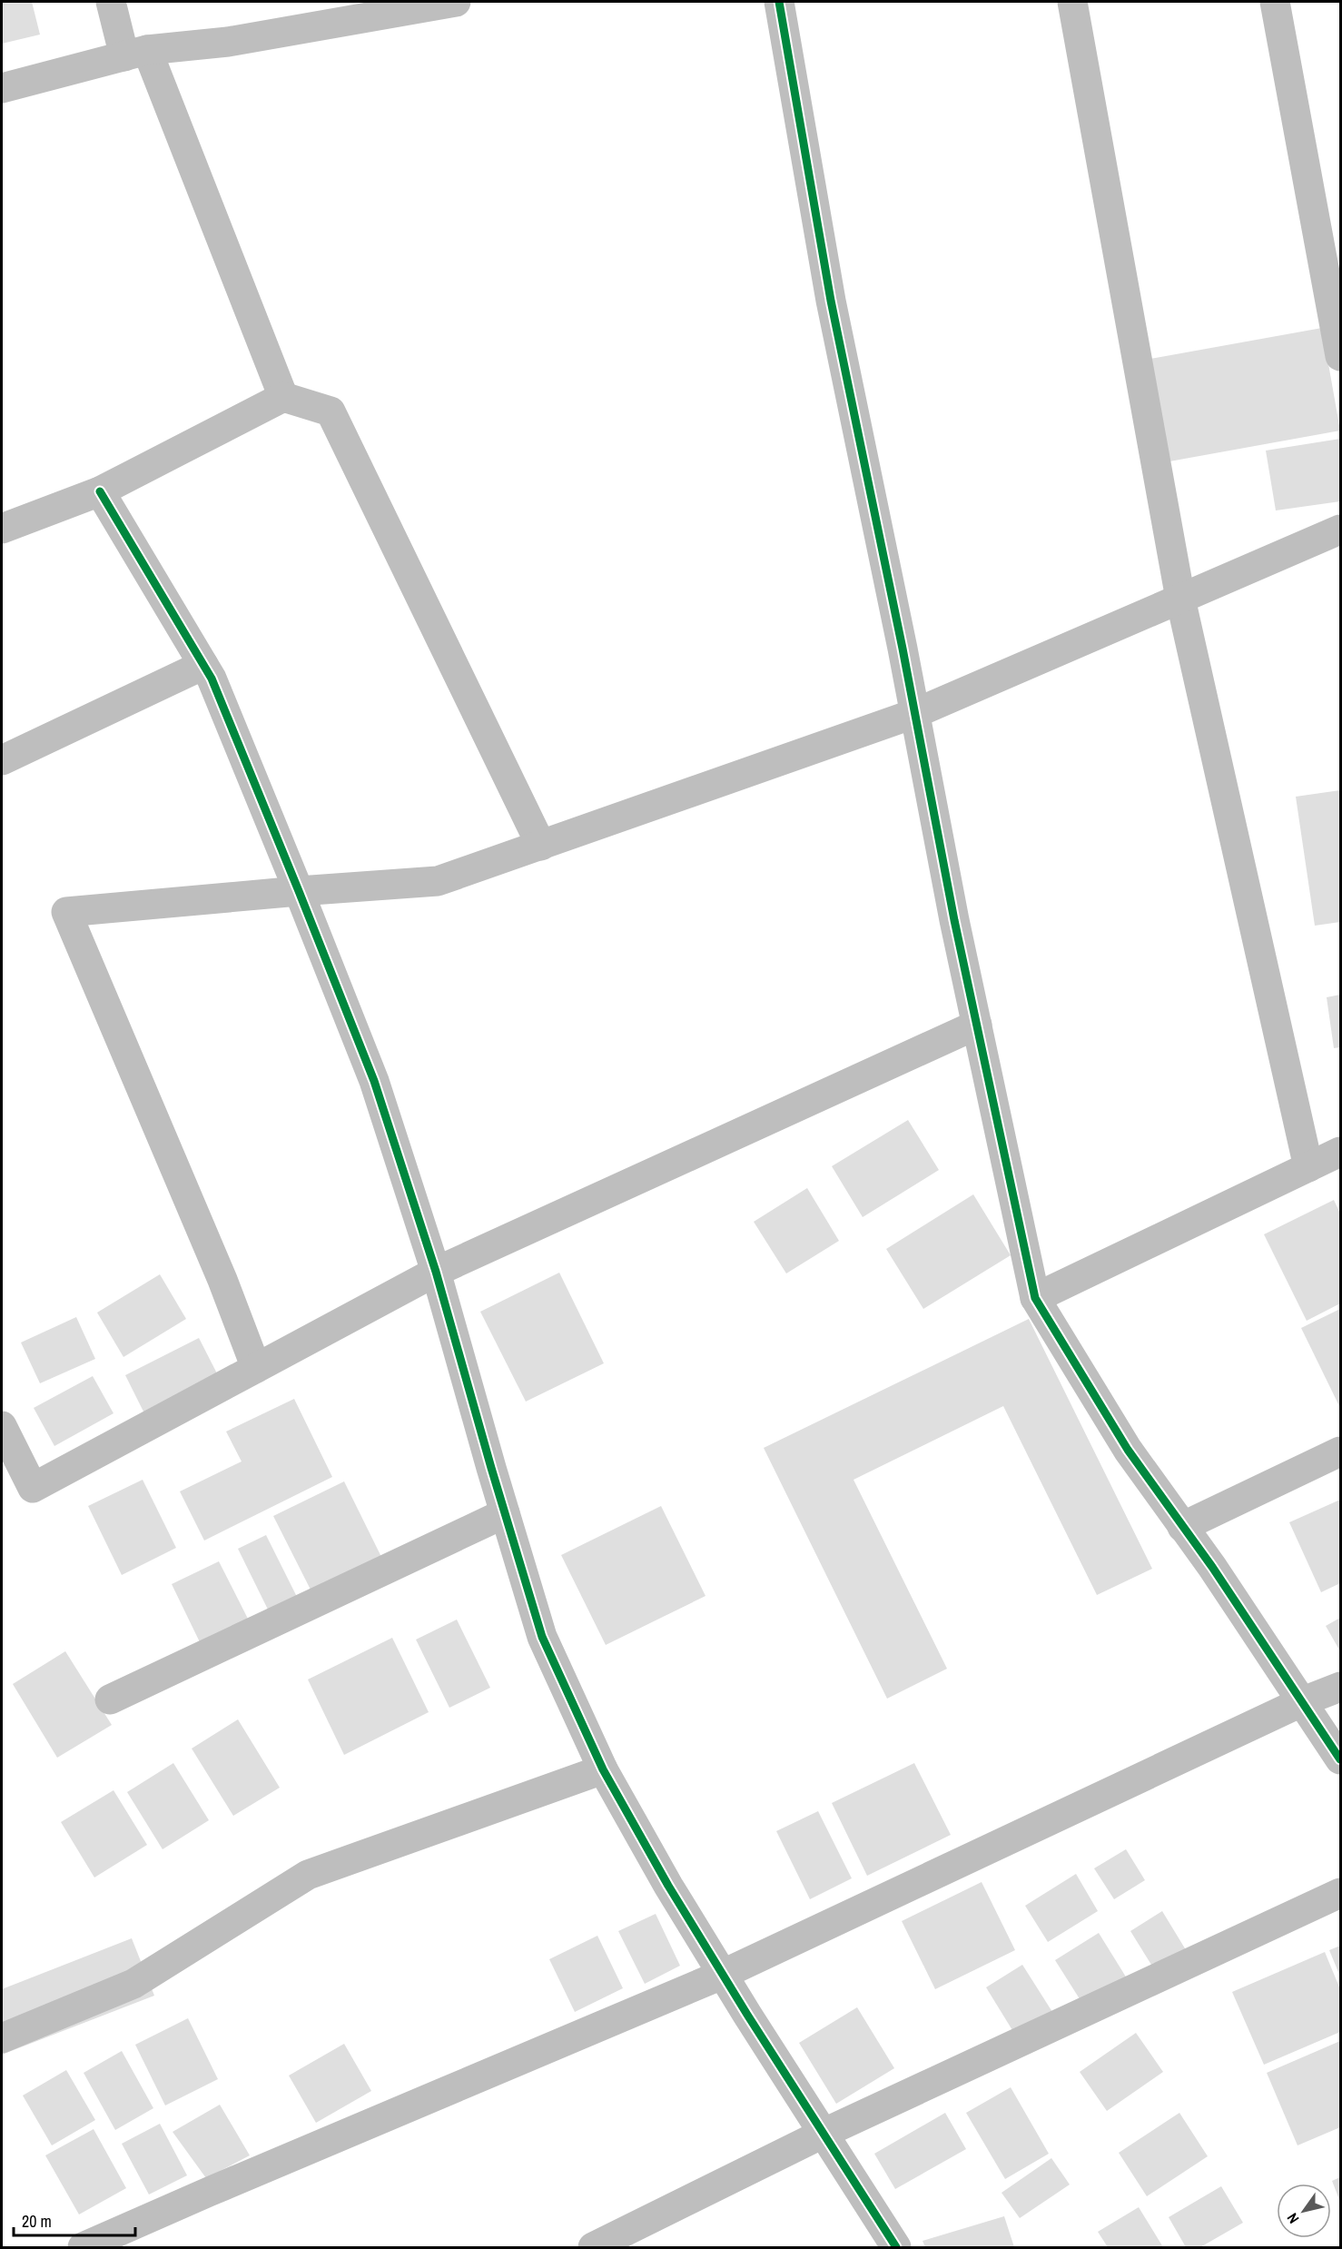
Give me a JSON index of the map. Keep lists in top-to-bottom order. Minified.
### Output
{"scale_bar":"20 m","north":"bottom left"}
